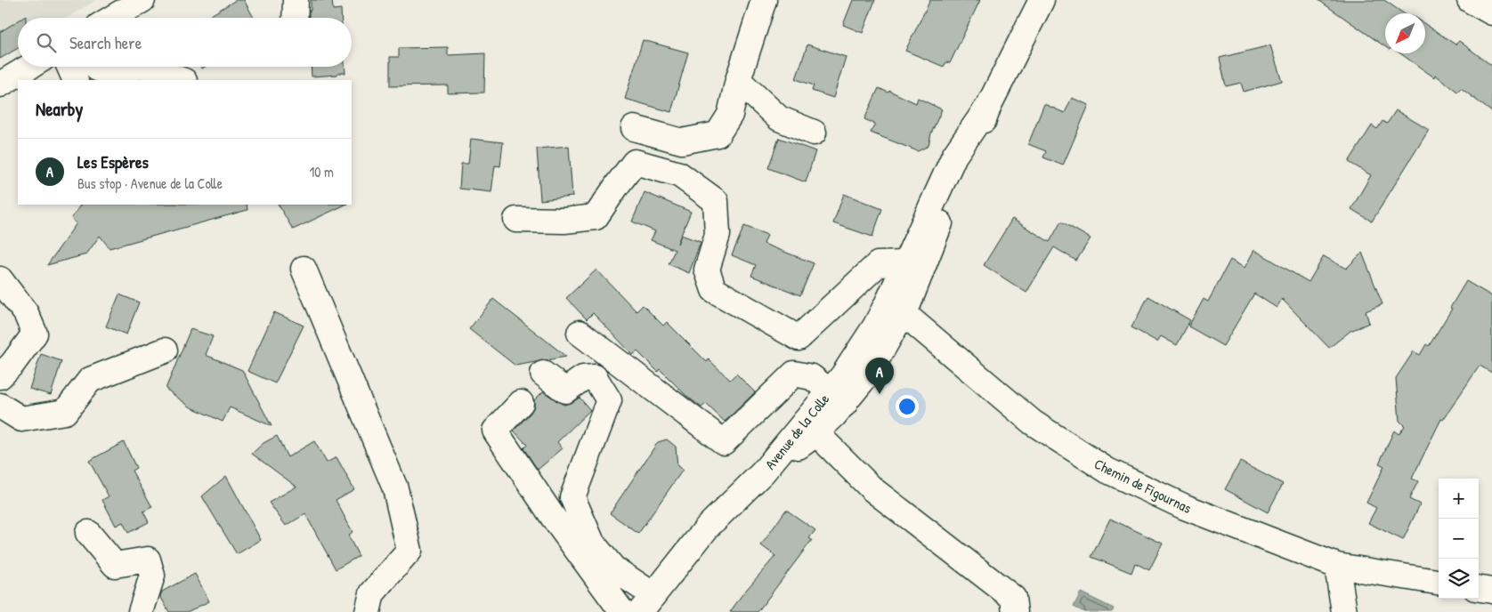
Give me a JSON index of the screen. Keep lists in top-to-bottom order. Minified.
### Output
{"streets":{"street":["Avenue de la Colle","Chemin de Figournas"]},"crossings":[["Avenue de la Colle","Chemin de Figournas"]],"north":"bottom left","page":{"search":"Search here","heading":"Nearby","list":[{"mark":"A","name":"Les Espères","note":"Bus stop · Avenue de la Colle","value":"10 m"}],"pins":"A","map_buttons":["+","−"]}}
